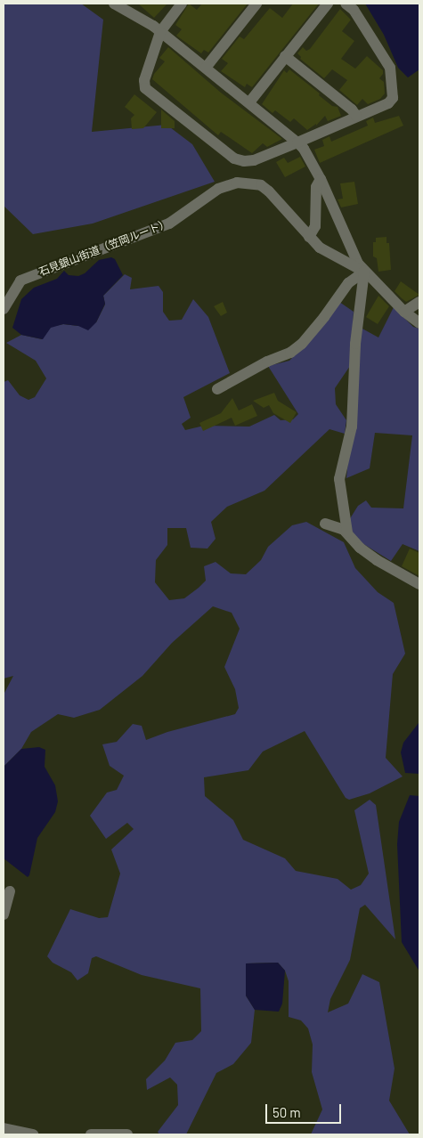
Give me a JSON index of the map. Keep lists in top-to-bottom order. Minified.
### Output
{"streets":{"street":["石見銀山街道（笠岡ルート）"]},"scale_bar":"50 m"}
